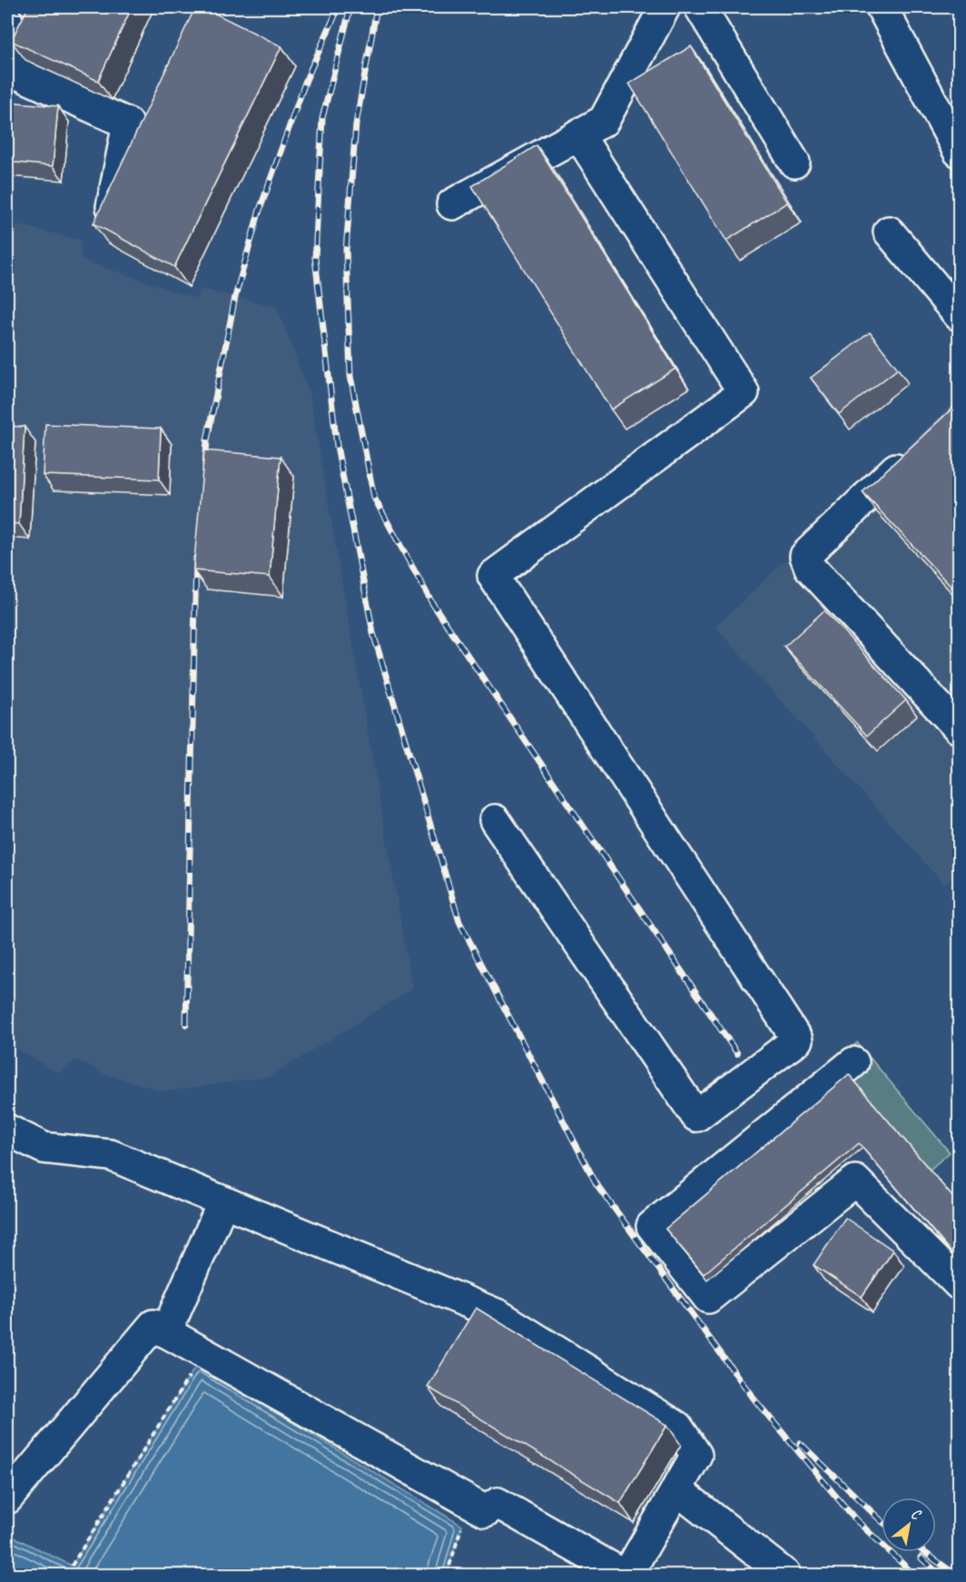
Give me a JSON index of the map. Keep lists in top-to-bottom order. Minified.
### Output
{"north":"top right"}
